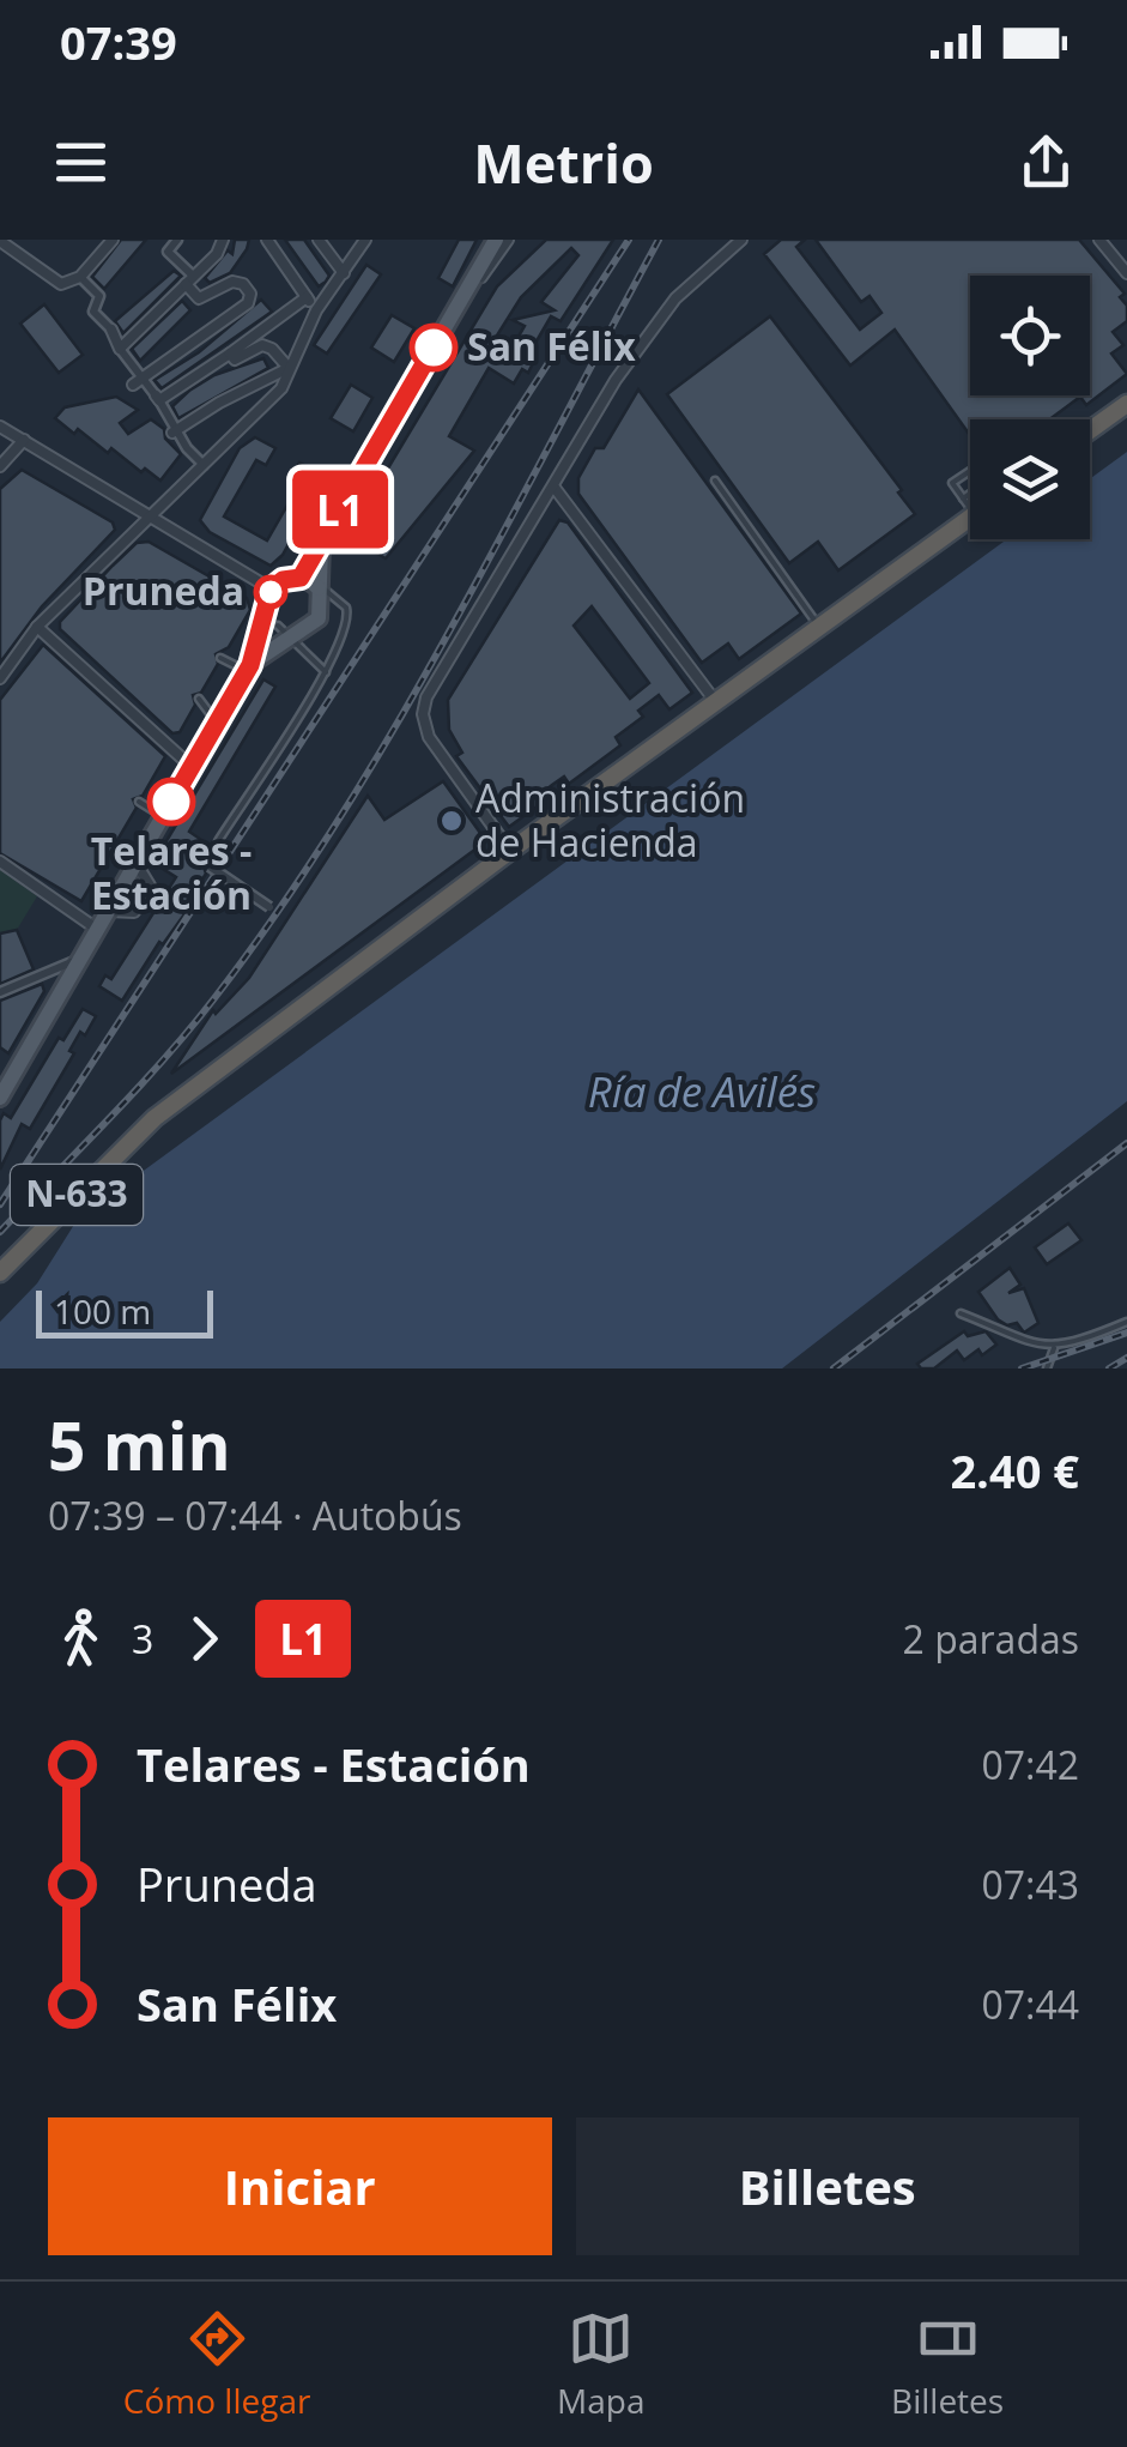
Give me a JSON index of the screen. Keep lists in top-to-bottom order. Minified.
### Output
{"streets":{"highway":["N-633"]},"water":["Ría de Avilés"],"places":["San Félix","Pruneda","Telares - Estación","Administración de Hacienda"],"lines":["bus line L1"],"scale_bar":"100 m","page":{"status":"07:39","header":"Metrio","on_map":"L1","scale":"100 m","heading":["5 min","07:39 – 07:44 · Autobús","2.40 €"],"legs":["3","L1","2 paradas"],"list":[{"name":"Telares - Estación","value":"07:42"},{"name":"Pruneda","value":"07:43"},{"name":"San Félix","value":"07:44"}],"buttons":["Iniciar","Billetes"],"tabs":["Cómo llegar","Mapa","Billetes"]}}
